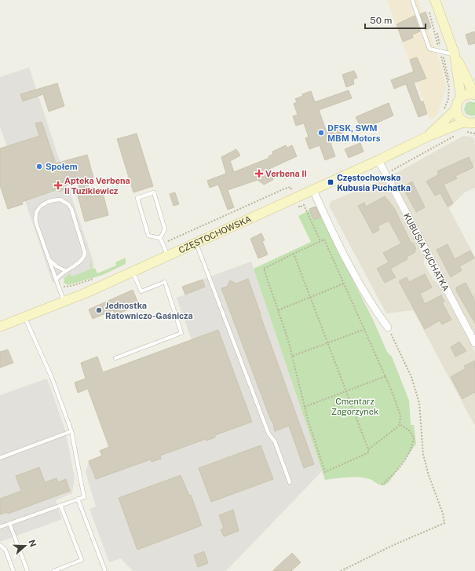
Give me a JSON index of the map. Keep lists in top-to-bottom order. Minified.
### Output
{"streets":{"main road":["CZĘSTOCHOWSKA"],"street":["KUBUSIA PUCHATKA"]},"crossings":[["CZĘSTOCHOWSKA","KUBUSIA PUCHATKA"]],"parks":["Cmentarz Zagorzynek"],"places":{"other":["DFSK, SWM MBM Motors","Społem","Jednostka Ratowniczo-Gaśnicza"],"health":["Verbena II","Apteka Verbena Ii Tuzikiewicz"],"transit":["Częstochowska Kubusia Puchatka"]},"scale_bar":"50 m","north":"right"}
